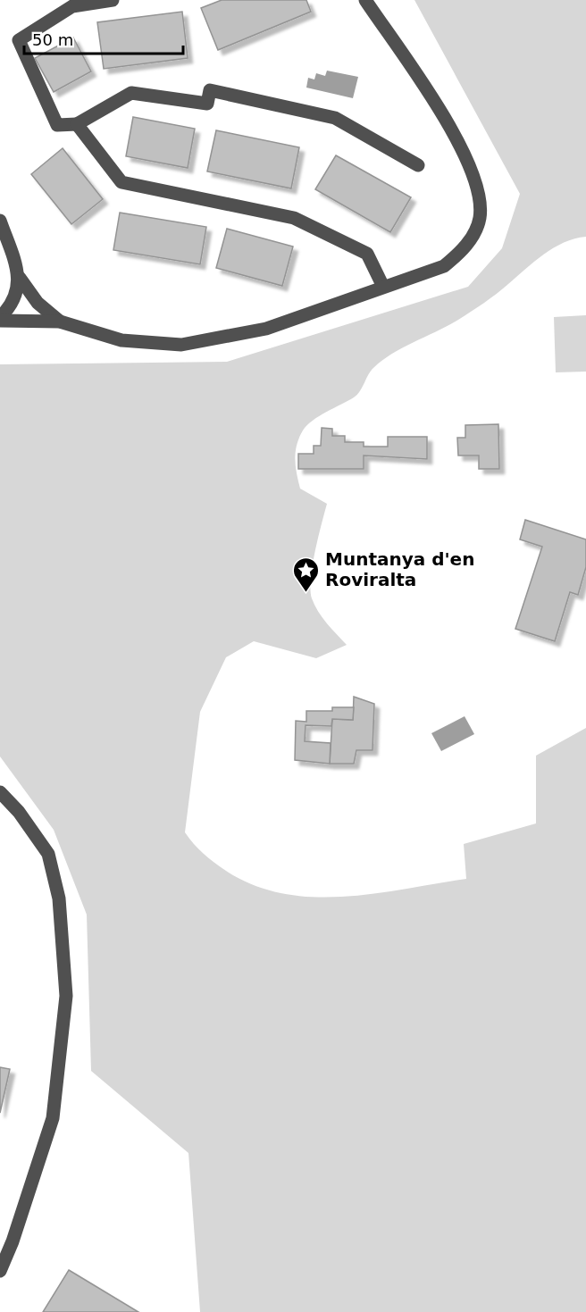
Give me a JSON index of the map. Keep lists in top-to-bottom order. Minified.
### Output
{"places":{"place":["Muntanya d'en Roviralta"]},"scale_bar":"50 m"}
